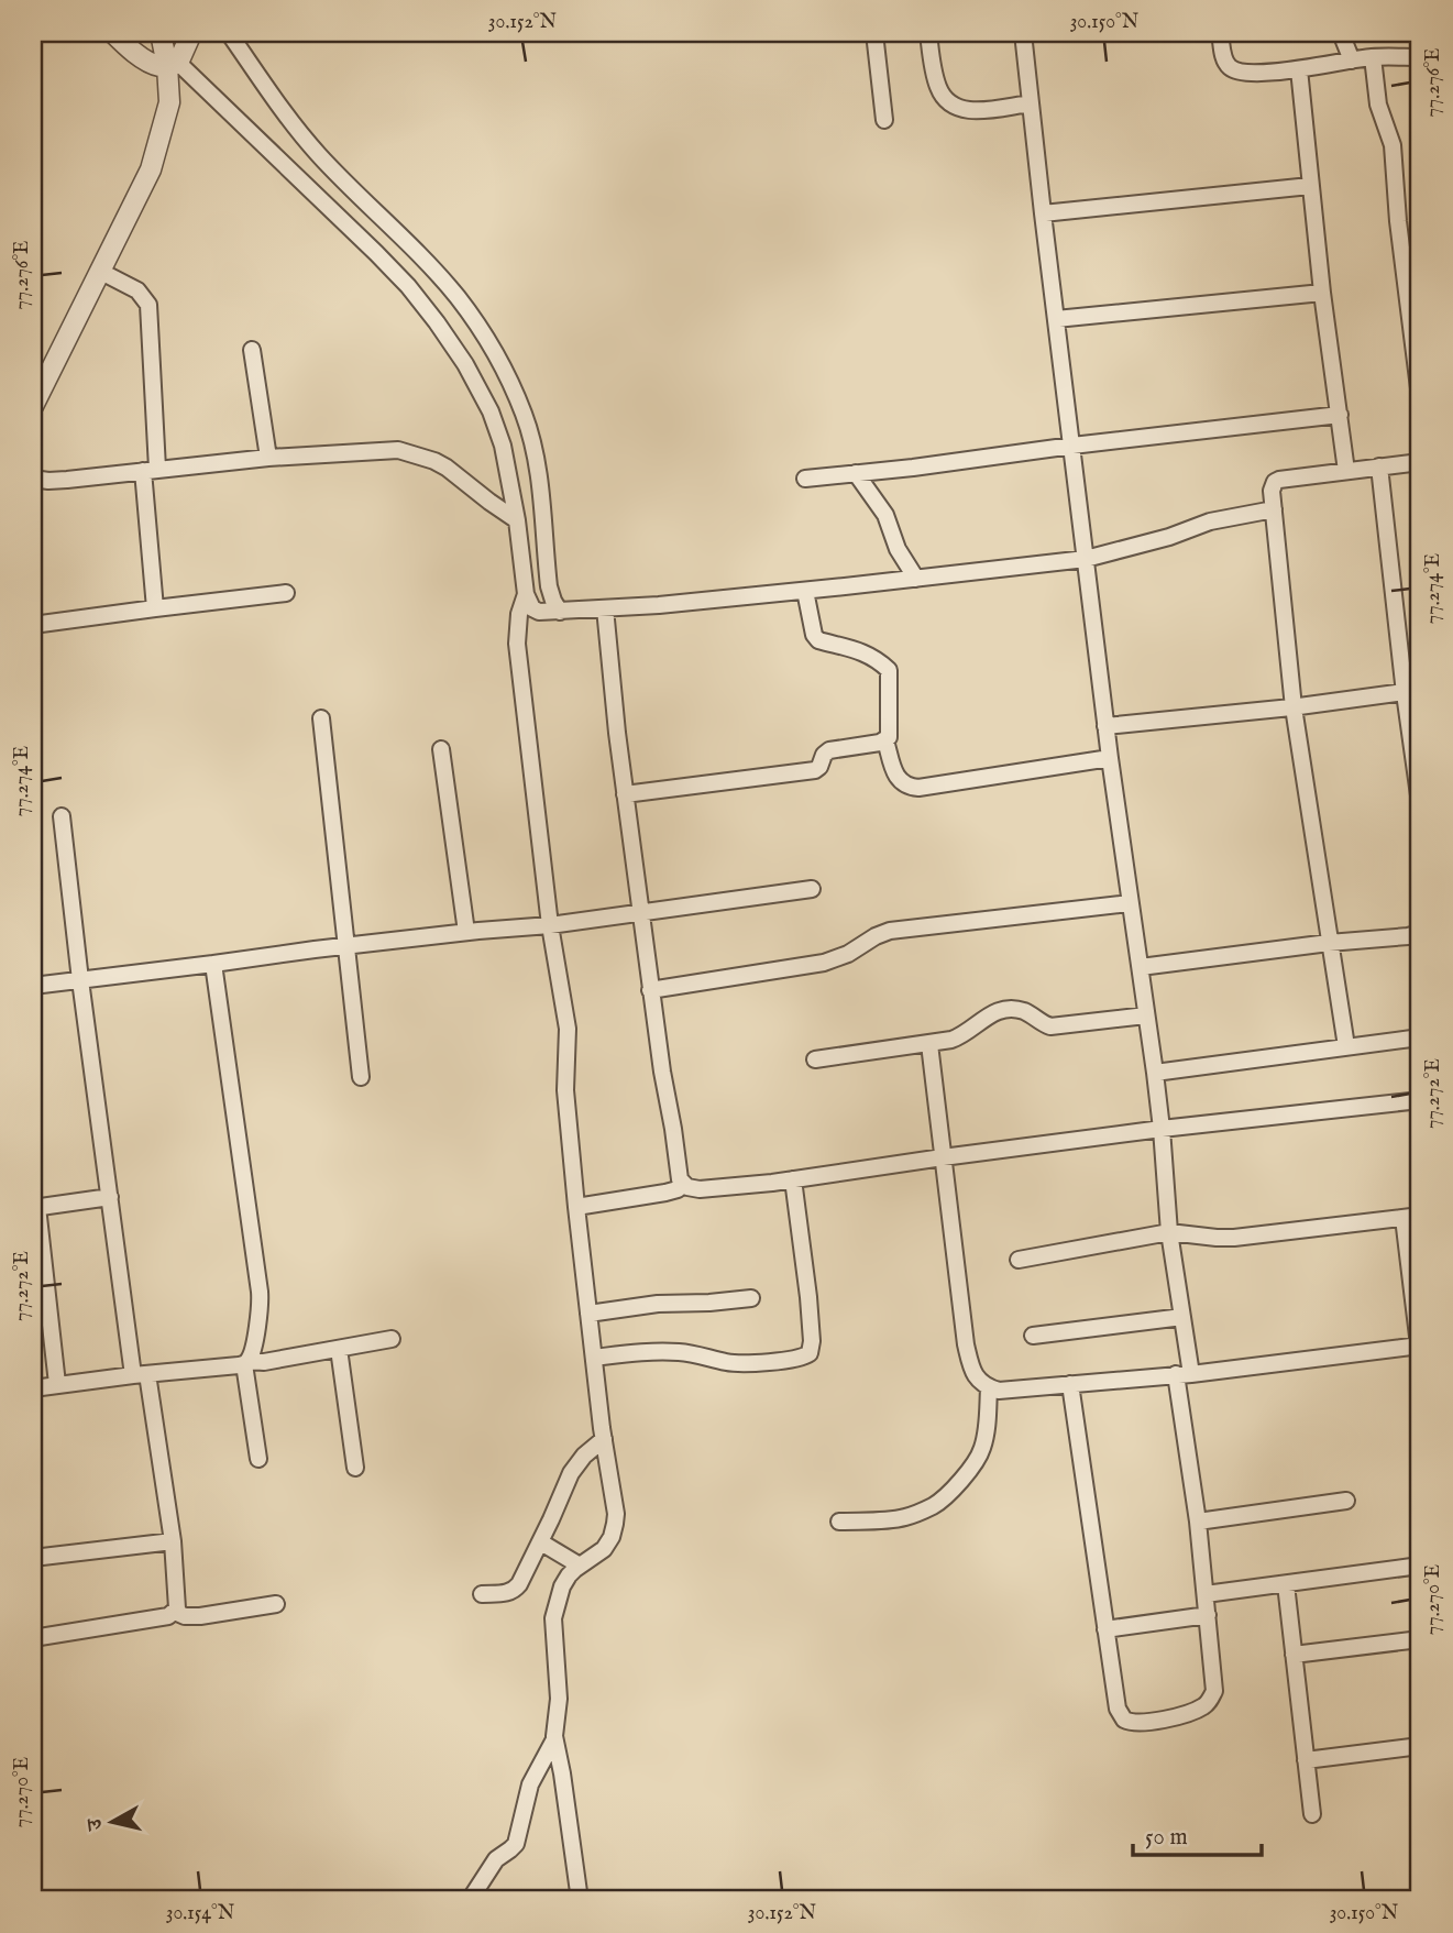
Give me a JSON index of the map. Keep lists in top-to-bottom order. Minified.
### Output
{"scale_bar":"50 m","north":"left","coordinates":["30.152°N","30.150°N","77.276°E","77.274°E","77.272°E","77.270°E","30.154°N"]}
